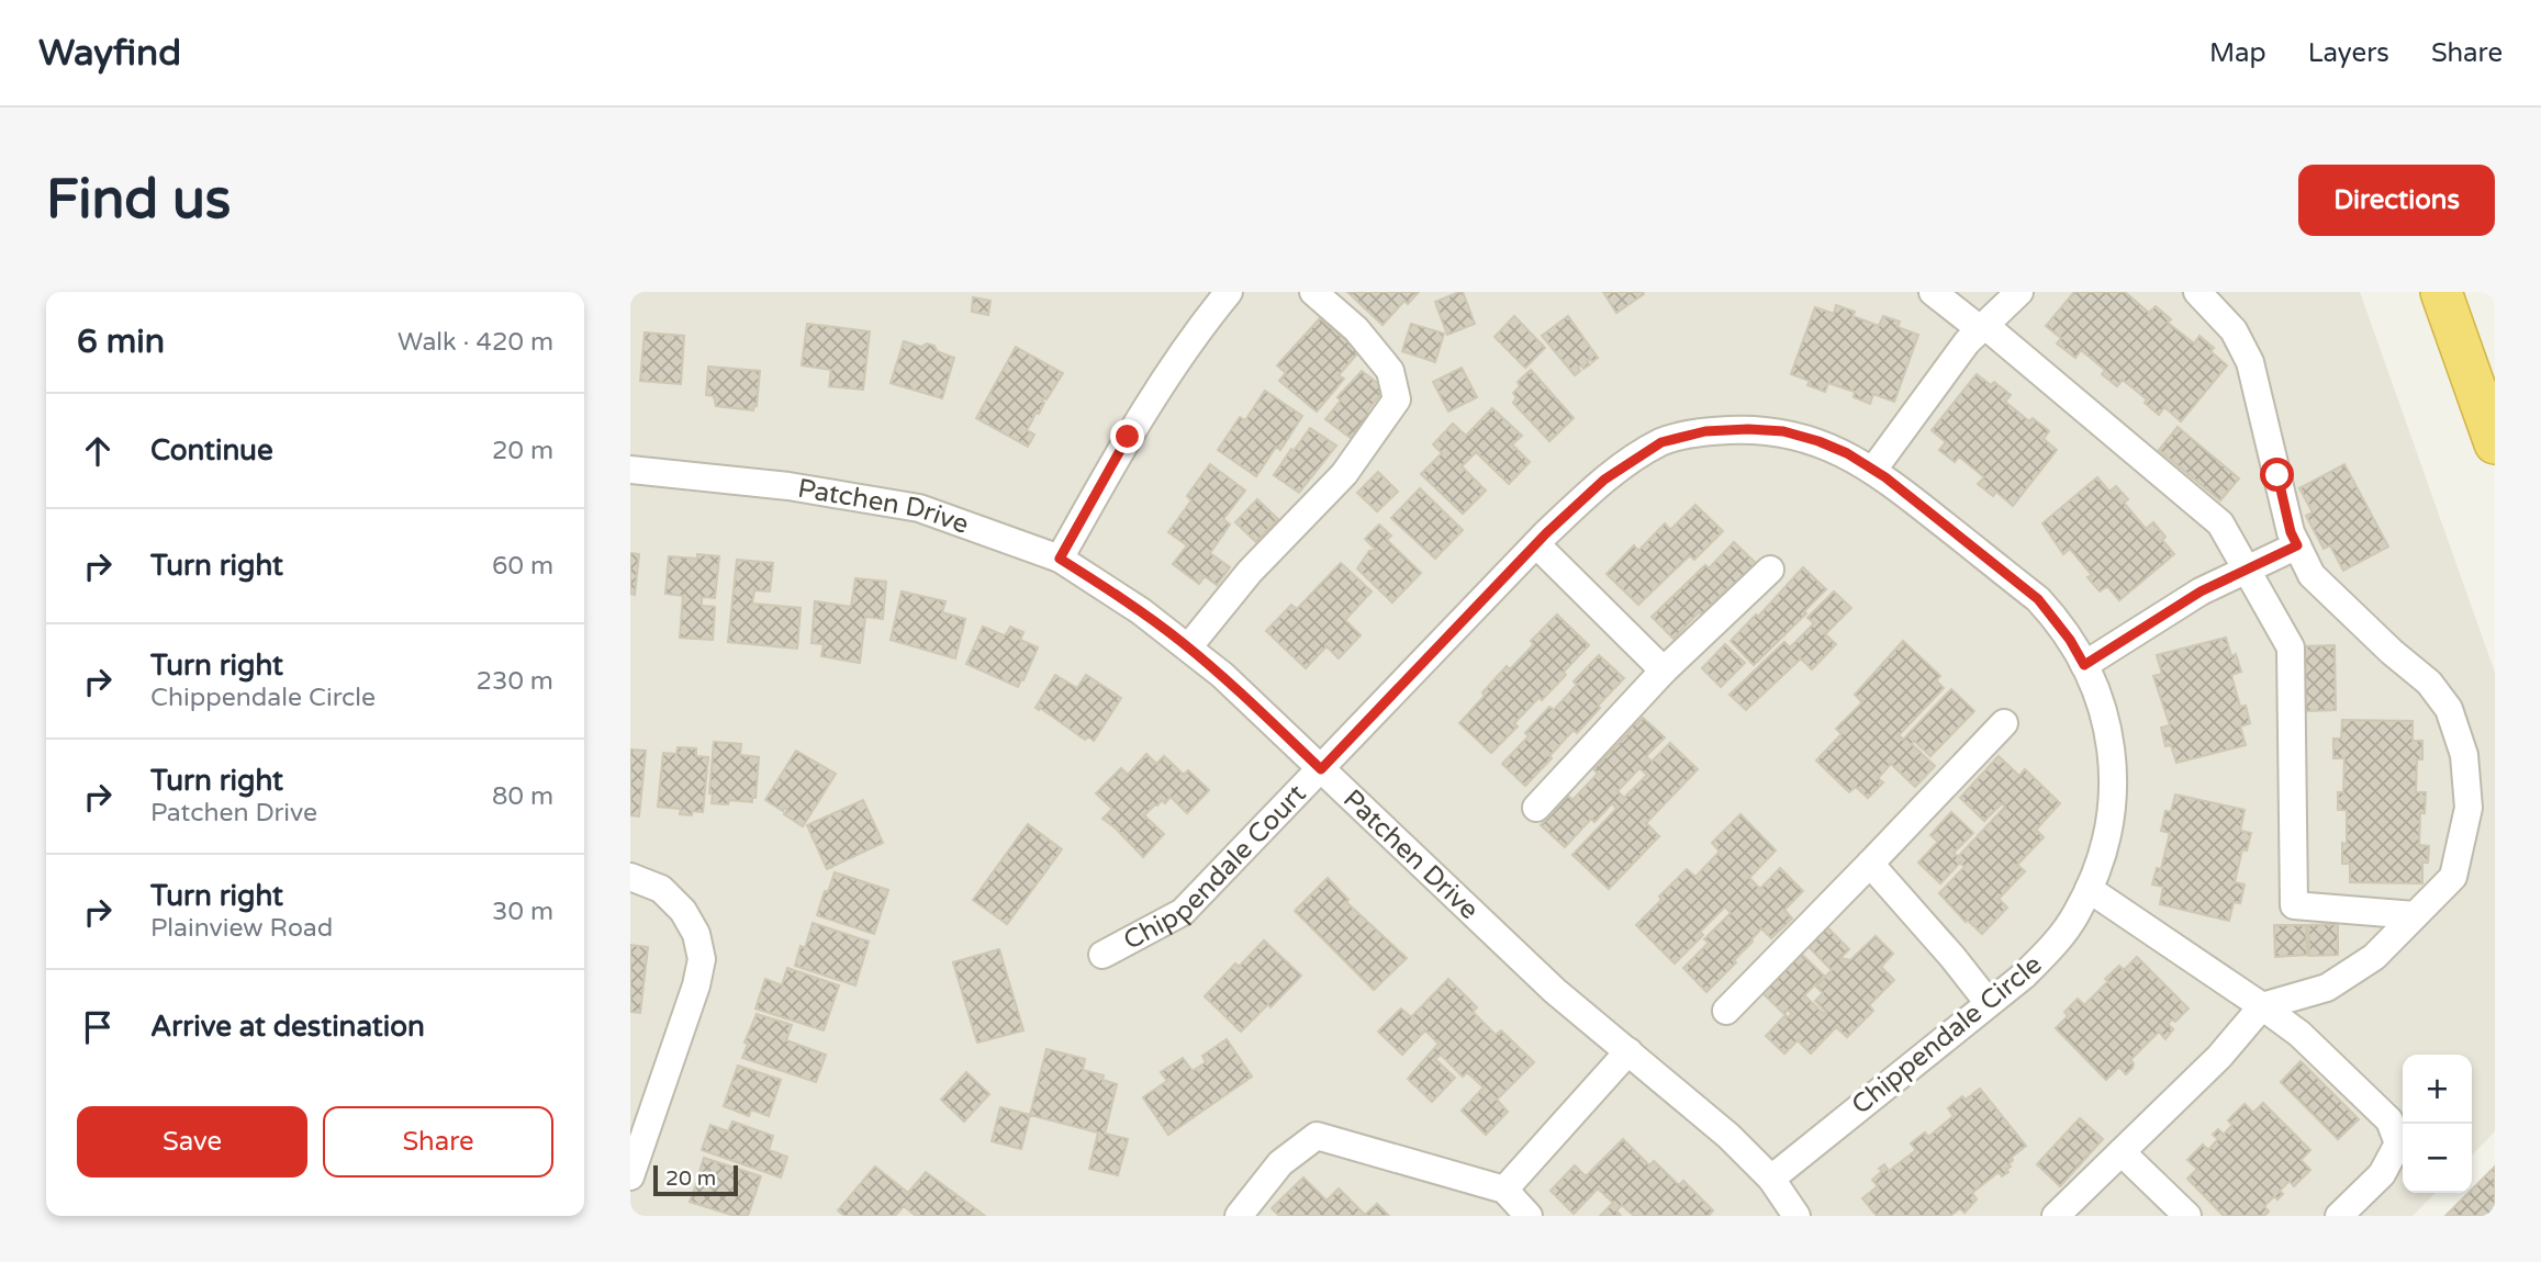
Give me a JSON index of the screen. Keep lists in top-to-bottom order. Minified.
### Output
{"streets":{"street":["Patchen Drive","Chippendale Court","Chippendale Circle"]},"crossings":[["Patchen Drive","Chippendale Court"],["Patchen Drive","Chippendale Circle"],["Chippendale Court","Chippendale Circle"]],"scale_bar":"20 m","page":{"header":"Wayfind","nav":["Map","Layers","Share"],"buttons":["Directions",["Save","Share"]],"title":"Find us","heading":["6 min","Walk · 420 m"],"list":[["Continue","20 m"],["Turn right","60 m"],["Turn right","Chippendale Circle","230 m"],["Turn right","Patchen Drive","80 m"],["Turn right","Plainview Road","30 m"],"Arrive at destination"],"map_buttons":["+","−"],"scale":"20 m"}}
